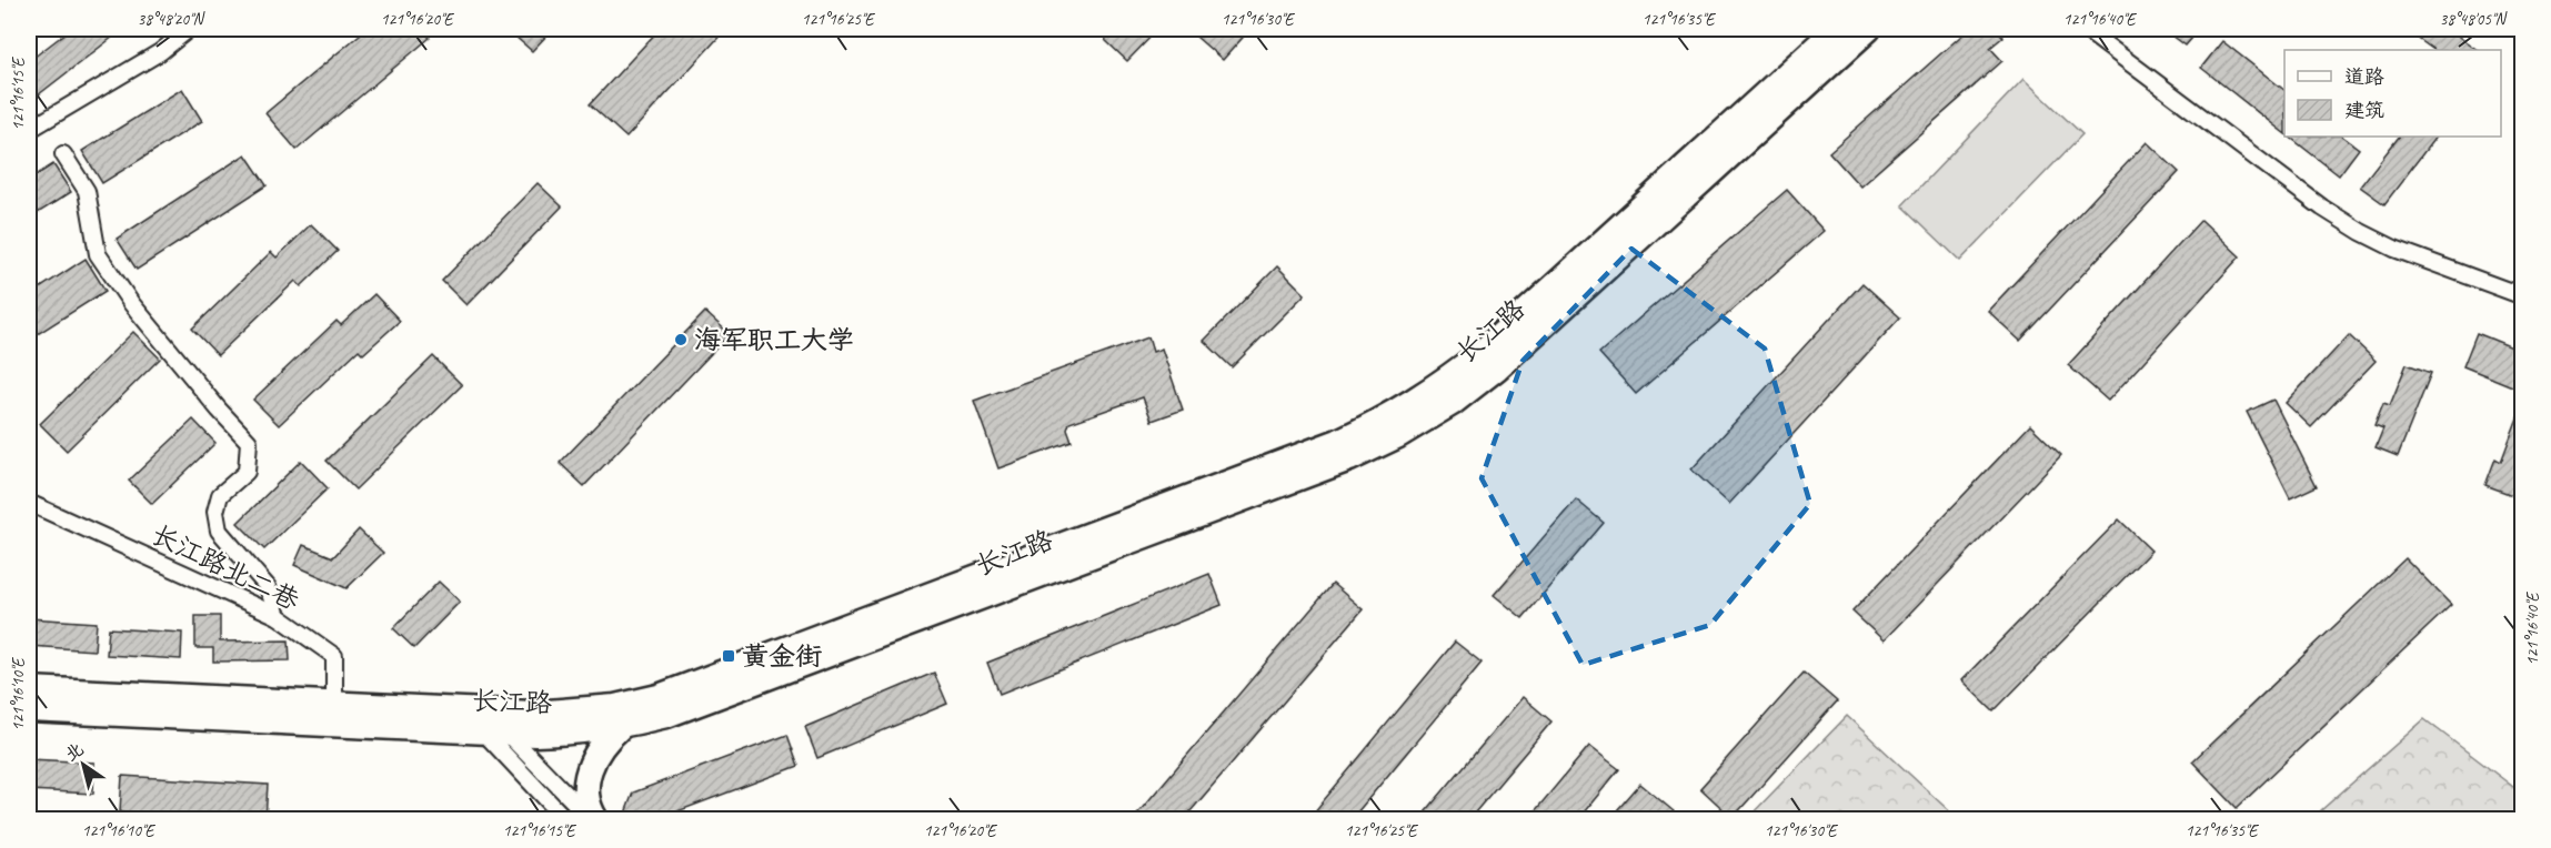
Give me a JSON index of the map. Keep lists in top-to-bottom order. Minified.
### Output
{"streets":{"highway":["长江路"],"street":["长江路北二巷"]},"crossings":[["长江路","长江路北二巷"]],"places":{"other":["海军职工大学"],"transit":["黄金街"]},"legend":["道路","建筑"],"north":"top left","coordinates":["38°48'20\"N","121°16'20\"E","121°16'25\"E","121°16'30\"E","121°16'35\"E","121°16'40\"E","38°48'05\"N","121°16'15\"E","121°16'10\"E"]}
